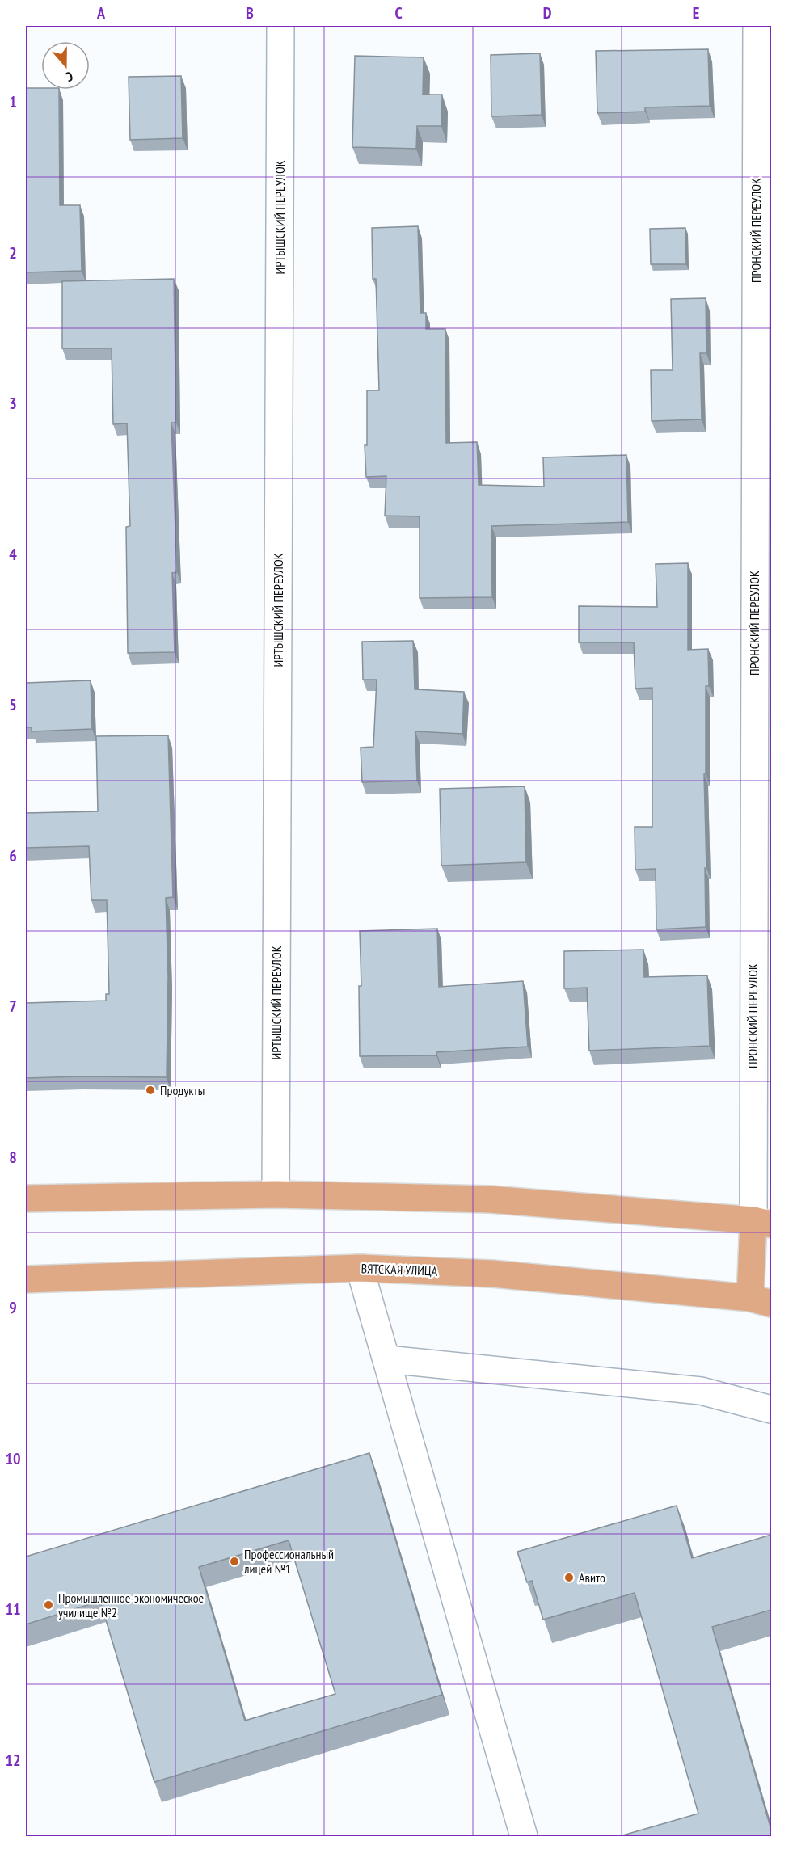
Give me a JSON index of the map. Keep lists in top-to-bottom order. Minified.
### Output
{"streets":{"main road":["ВЯТСКАЯ УЛИЦА"],"street":["ИРТЫШСКИЙ ПЕРЕУЛОК","ПРОНСКИЙ ПЕРЕУЛОК"]},"places":["Продукты","Профессиональный лицей №1","Авито","Промышленное-экономическое училище №2"],"north":"bottom","grid":{"columns":["A","B","C","D","E"],"rows":["1","2","3","4","5","6","7","8","9","10","11","12"]}}
